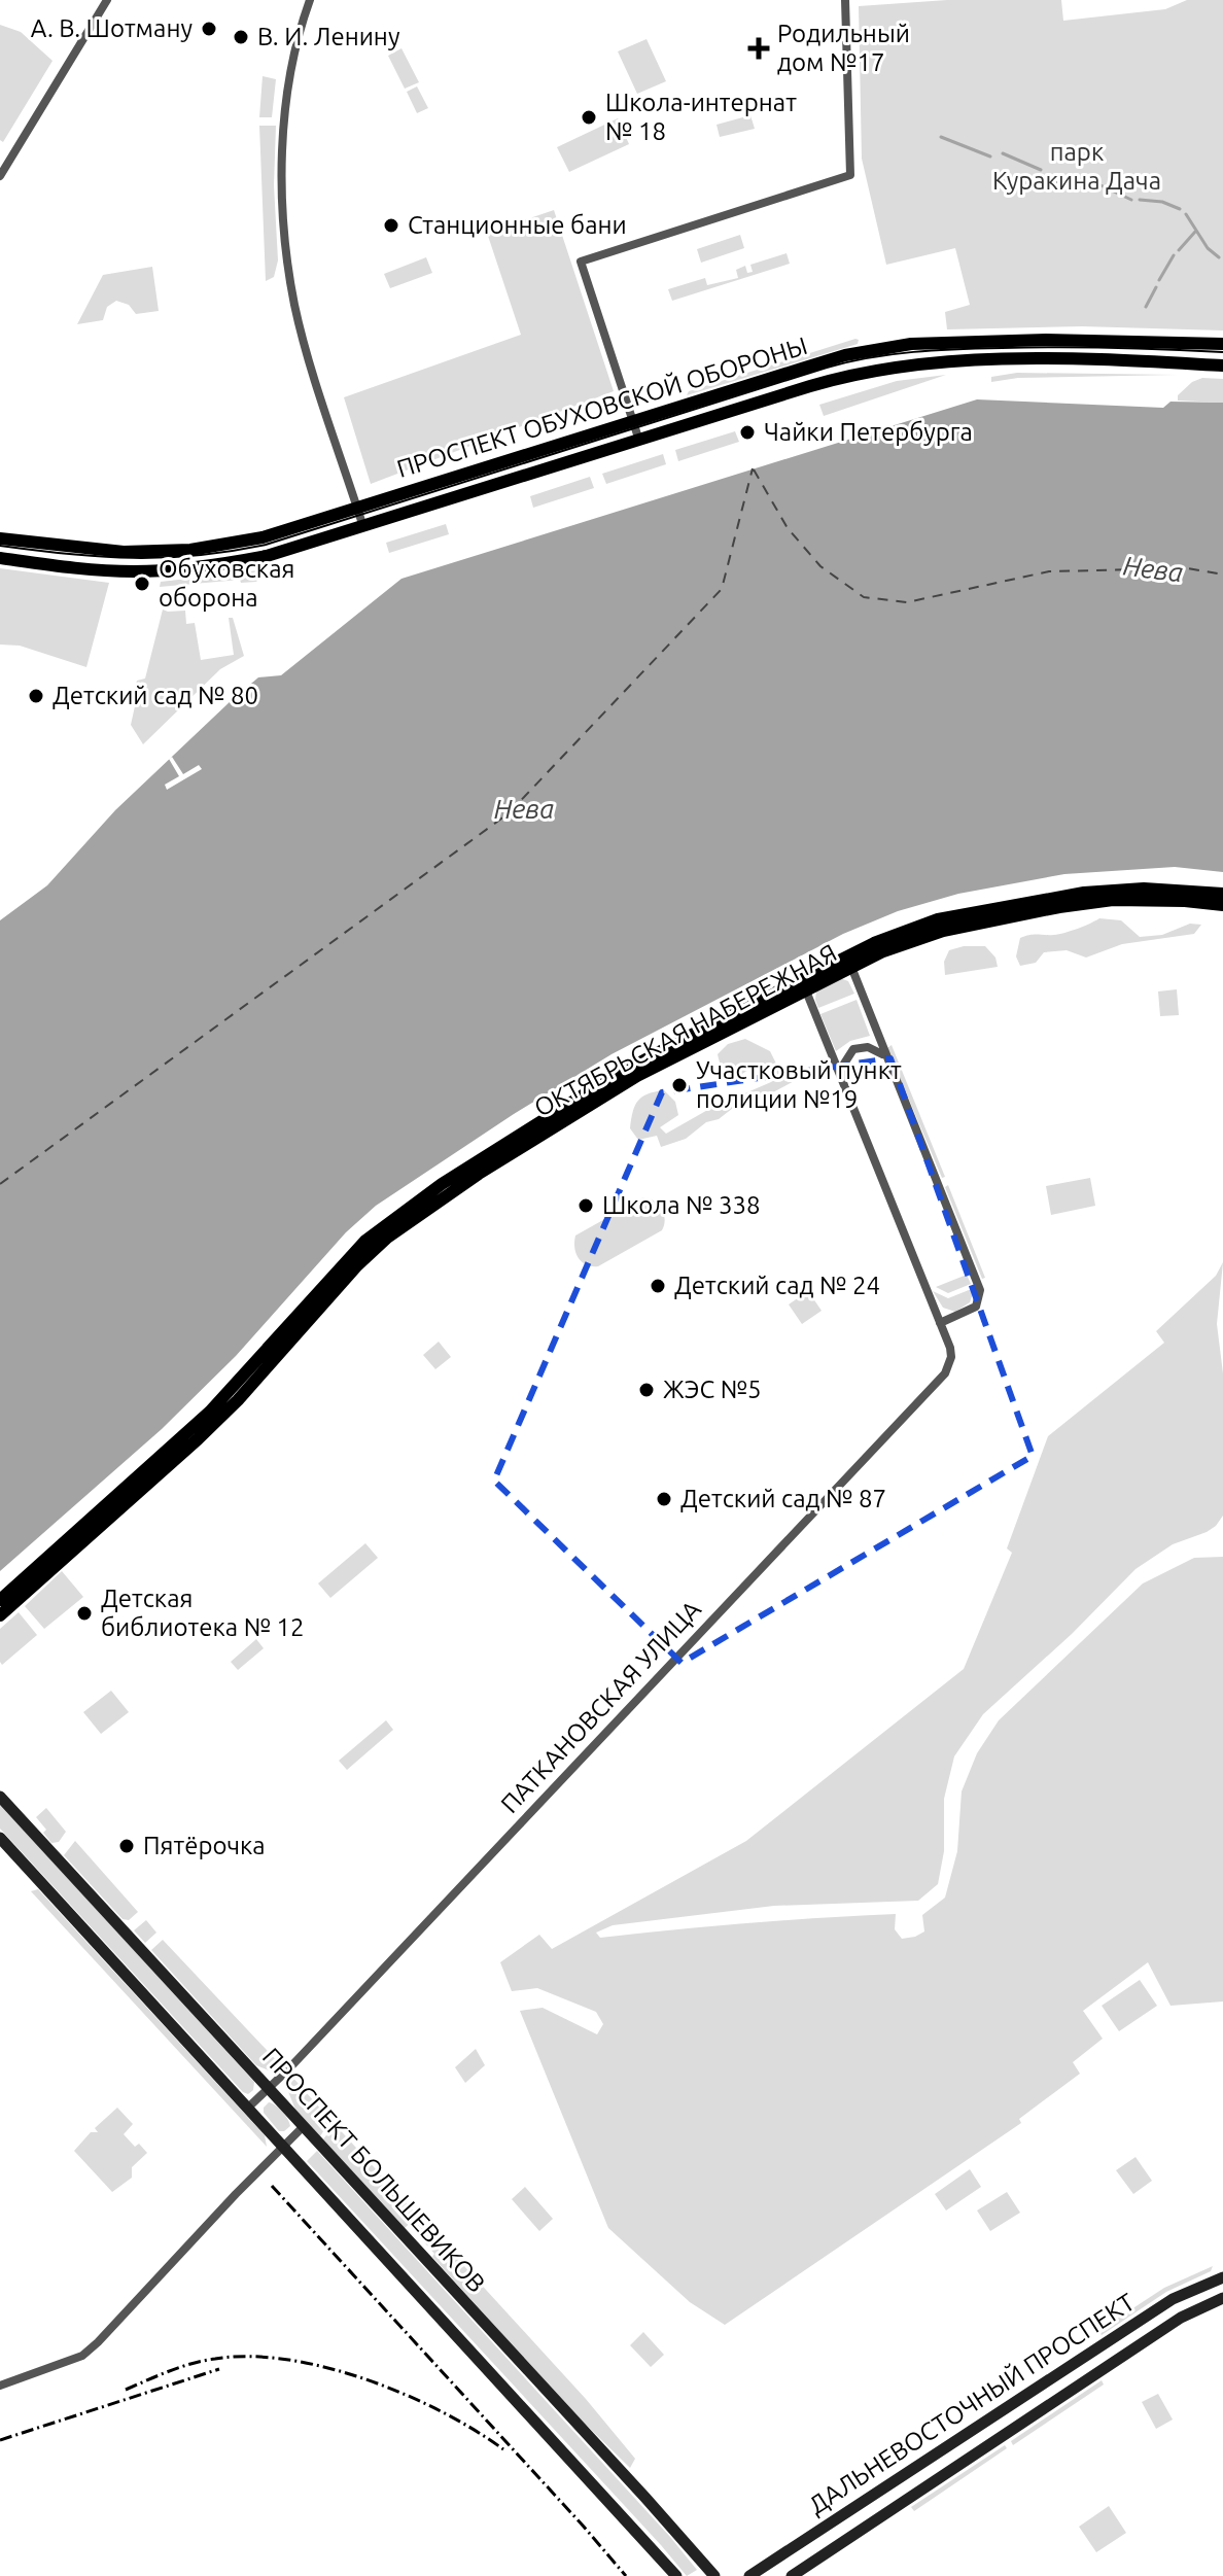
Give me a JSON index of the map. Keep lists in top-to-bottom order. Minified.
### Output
{"streets":{"main road":["ПРОСПЕКТ ОБУХОВСКОЙ ОБОРОНЫ","ОКТЯБРЬСКАЯ НАБЕРЕЖНАЯ","ПРОСПЕКТ БОЛЬШЕВИКОВ","ДАЛЬНЕВОСТОЧНЫЙ ПРОСПЕКТ"],"street":["ПАТКАНОВСКАЯ УЛИЦА"]},"crossings":[["ОКТЯБРЬСКАЯ НАБЕРЕЖНАЯ","ПАТКАНОВСКАЯ УЛИЦА"],["ПАТКАНОВСКАЯ УЛИЦА","ПРОСПЕКТ БОЛЬШЕВИКОВ"]],"water":["Нева"],"parks":["парк Куракина Дача"],"places":{"other":["А. В. Шотману","В. И. Ленину","Школа-интернат № 18","Станционные бани","Чайки Петербурга","Обуховская оборона","Детский сад № 80","Участковый пункт полиции №19","Школа № 338","Детский сад № 24","ЖЭС №5","Детский сад № 87","Детская библиотека № 12","Пятёрочка"],"health":["Родильный дом №17"]}}
